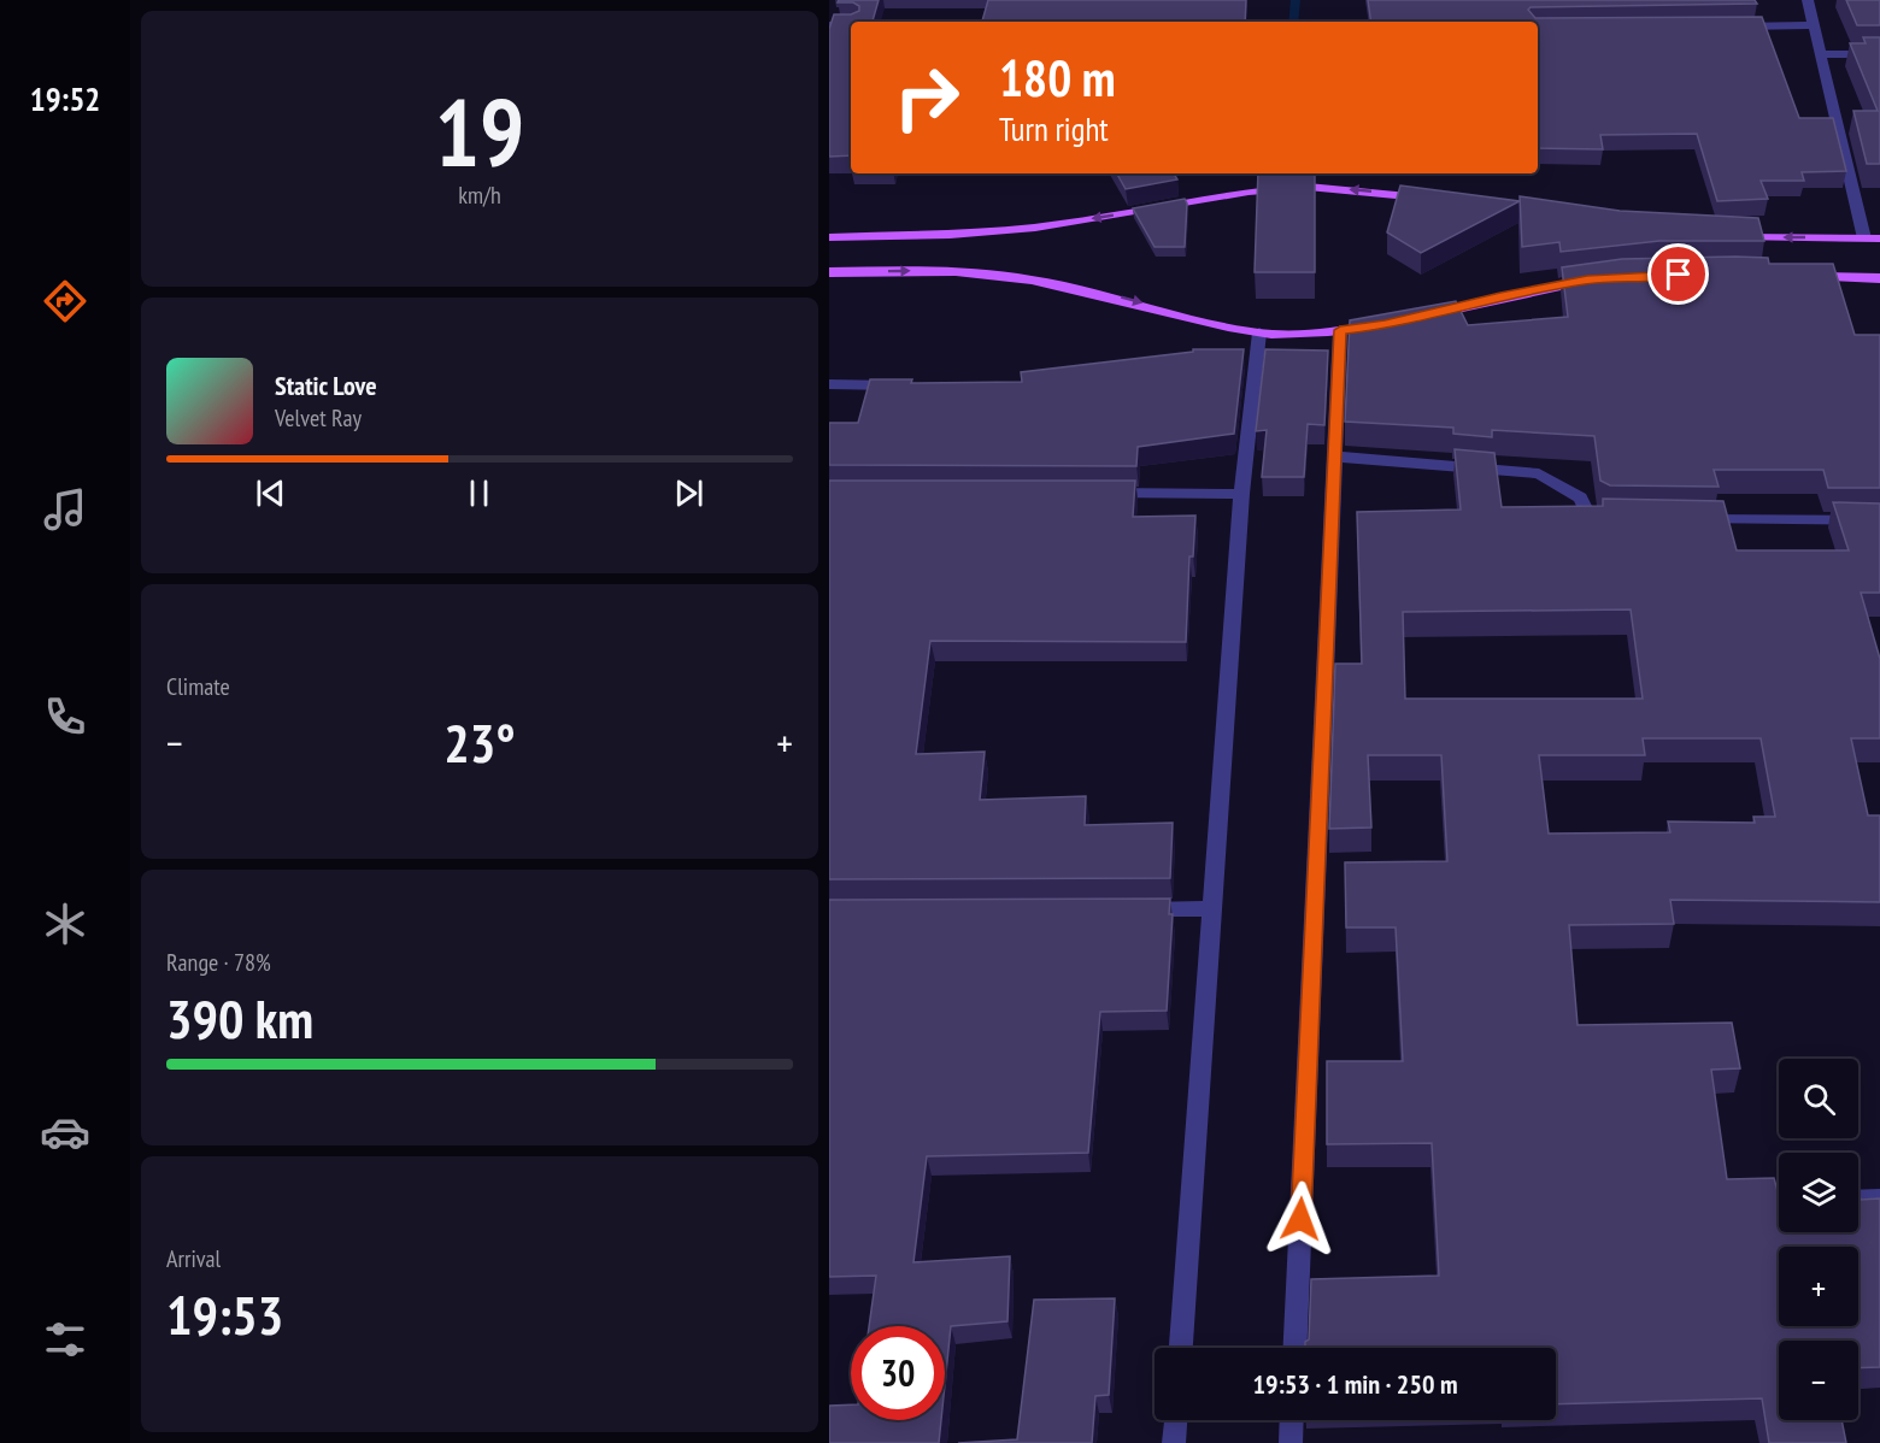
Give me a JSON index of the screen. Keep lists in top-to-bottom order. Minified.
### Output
{"page":{"tabs":"19:52","tile":[["19","km/h"],"Climate",["Range · 78%","390 km"],["Arrival","19:53"]],"turn":["180 m","Turn right"],"song":["Static Love","Velvet Ray"],"heat":["−","23°","+"],"map_buttons":["+","−"],"limit":"30","trip":"19:53 · 1 min · 250 m"}}
